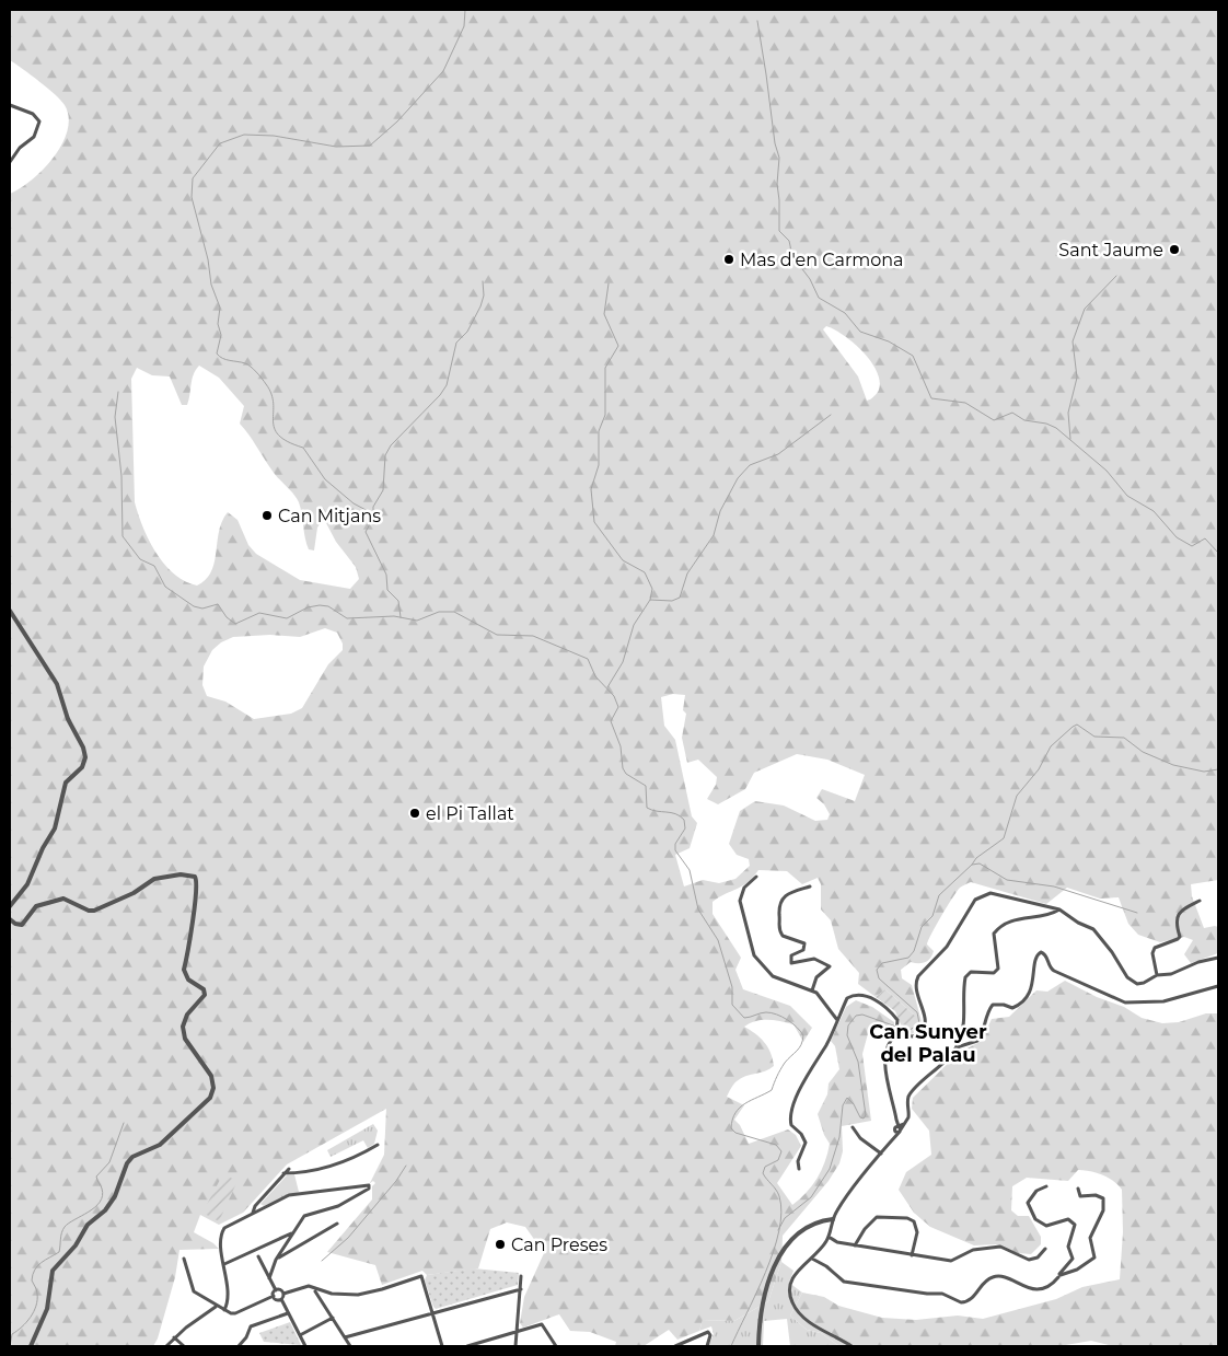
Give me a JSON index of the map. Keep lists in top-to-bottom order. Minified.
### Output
{"districts":["Can Sunyer del Palau"],"places":["Sant Jaume","Mas d'en Carmona","Can Mitjans","el Pi Tallat","Can Preses"]}
